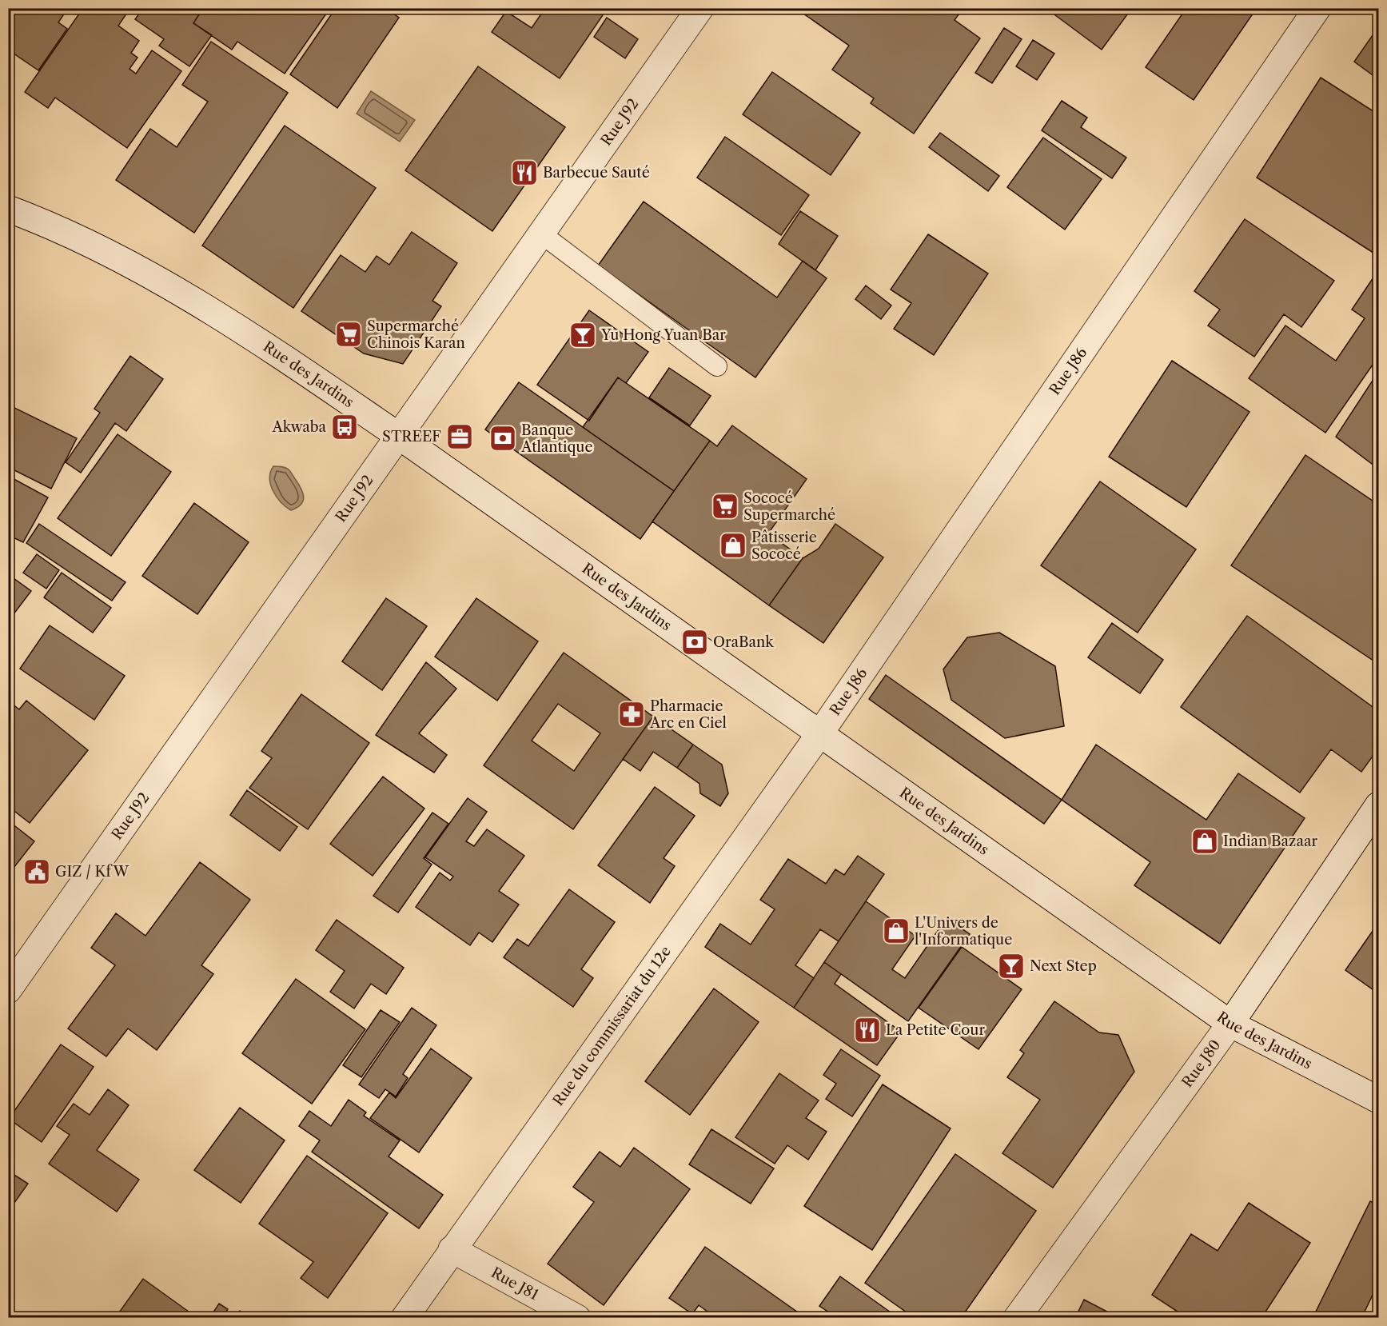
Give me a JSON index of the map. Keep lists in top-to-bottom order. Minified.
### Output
{"streets":{"street":["Rue J92","Rue J86","Rue des Jardins","Rue du commissariat du 12e","Rue J80","Rue J81"]},"crossings":[["Rue J92","Rue des Jardins"],["Rue J86","Rue des Jardins"],["Rue J86","Rue du commissariat du 12e"],["Rue des Jardins","Rue du commissariat du 12e"],["Rue des Jardins","Rue J80"],["Rue du commissariat du 12e","Rue J81"]],"places":{"restaurant":["Barbecue Sauté","La Petite Cour"],"supermarket":["Supermarché Chinois Karan","Sococé Supermarché"],"bar":["Yu Hong Yuan Bar","Next Step"],"bus stop":["Akwaba"],"office":["STREEF"],"bank":["Banque Atlantique","OraBank"],"shop":["Pâtisserie Sococé","Indian Bazaar","L'Univers de l'Informatique"],"pharmacy":["Pharmacie Arc en Ciel"],"public building":["GIZ / KfW"]}}
